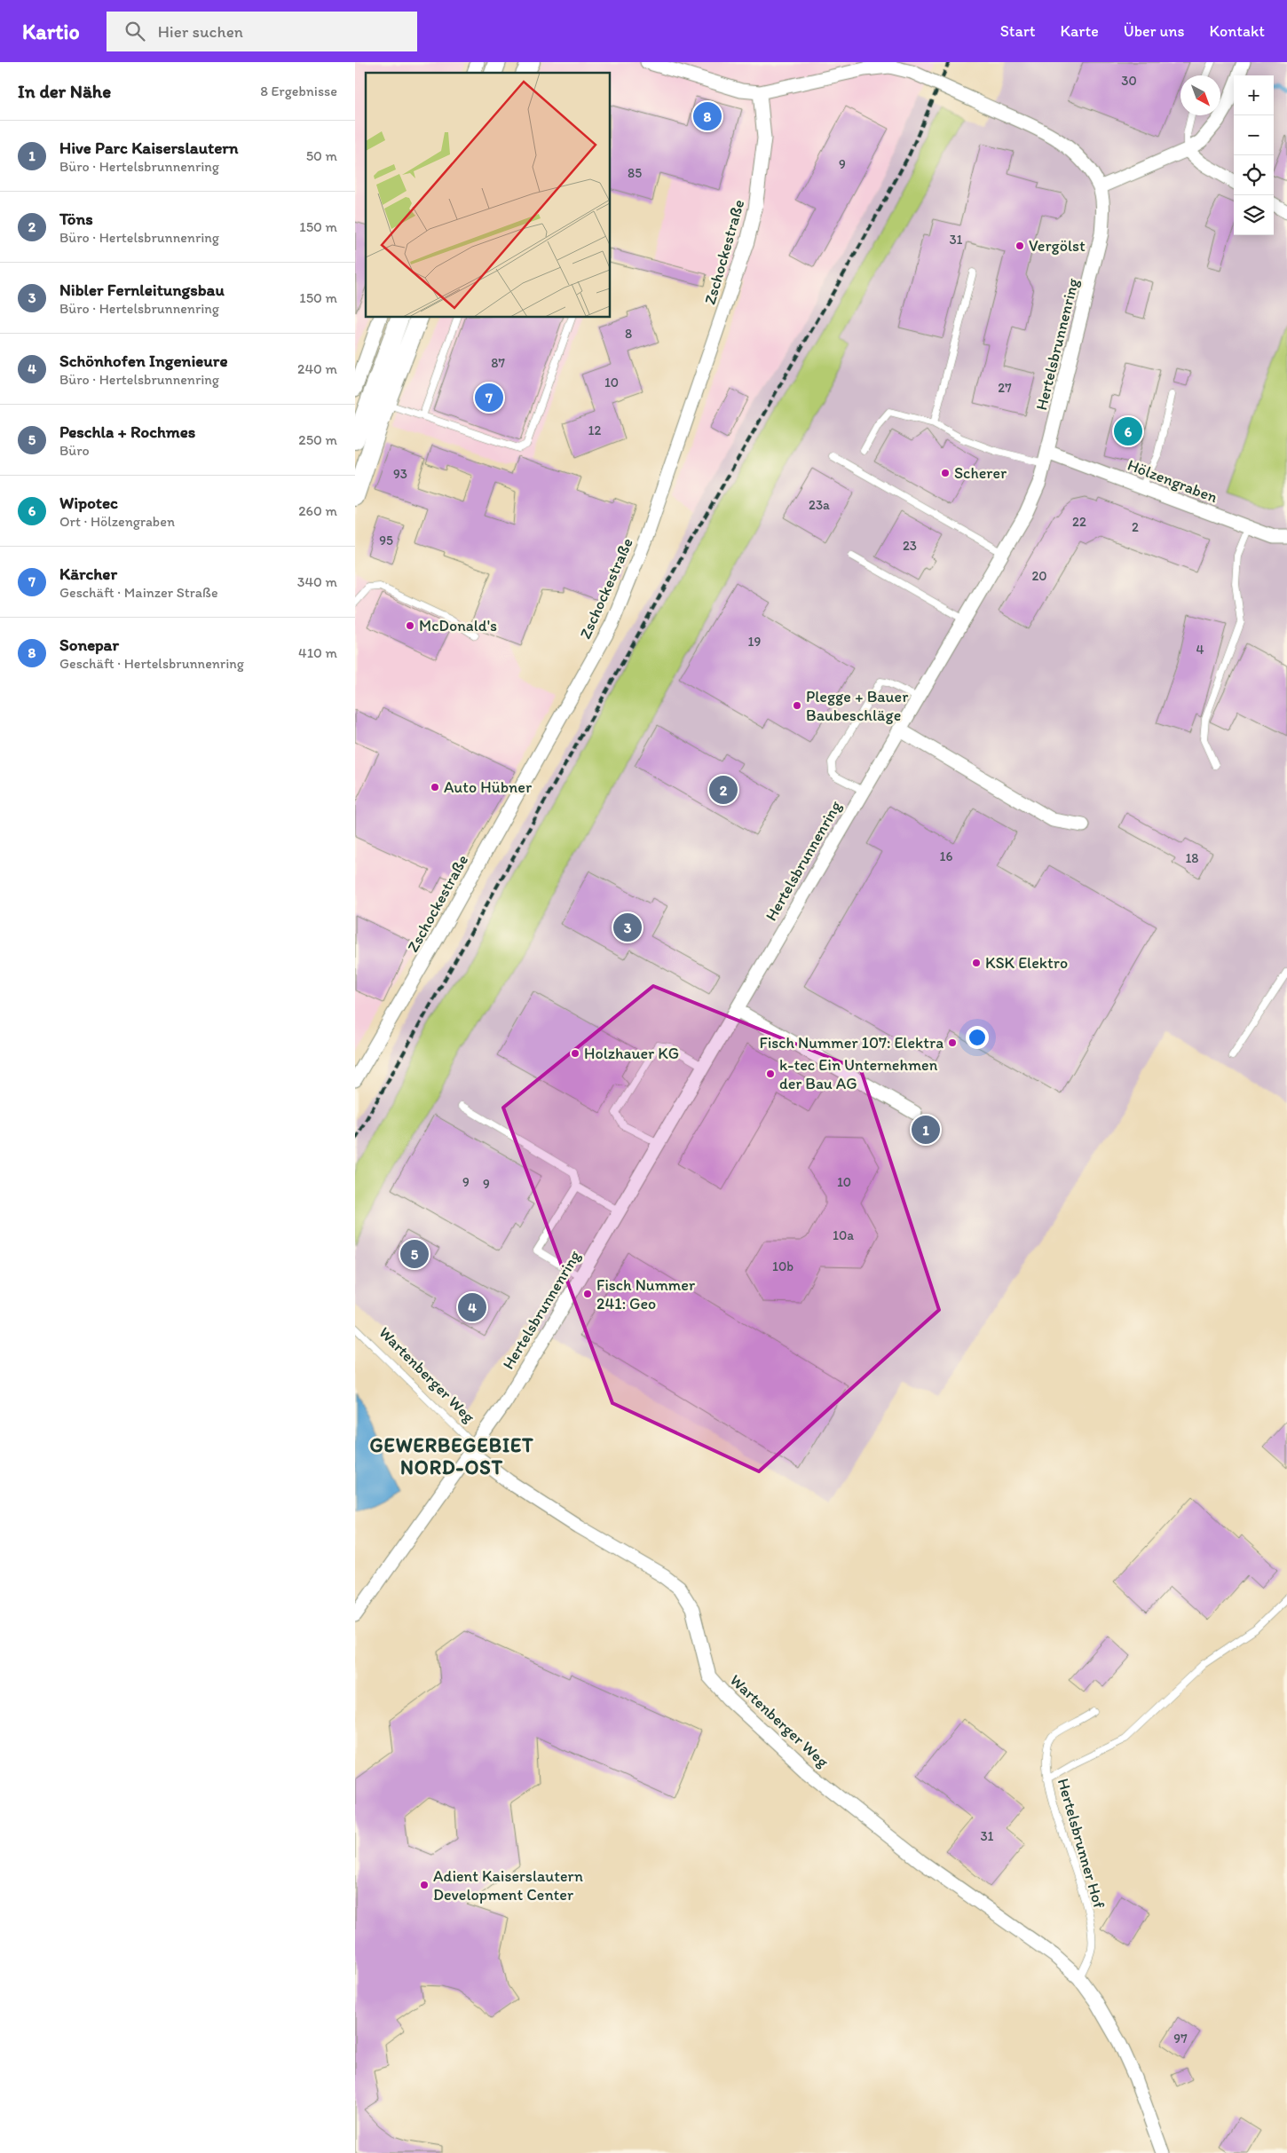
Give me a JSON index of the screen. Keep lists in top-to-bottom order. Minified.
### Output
{"streets":{"street":["Zschockestraße","Hertelsbrunnenring","Hölzengraben","Wartenberger Weg"],"lane":["Hertelsbrunner Hof"]},"crossings":[["Zschockestraße","Hertelsbrunnenring"],["Hertelsbrunnenring","Hölzengraben"],["Hertelsbrunnenring","Wartenberger Weg"],["Wartenberger Weg","Hertelsbrunner Hof"]],"districts":["GEWERBEGEBIET NORD-OST"],"places":["Vergölst","Scherer","McDonald's","Plegge + Bauer Baubeschläge","Auto Hübner","KSK Elektro","Fisch Nummer 107: Elektra","Holzhauer KG","k-tec Ein Unternehmen der Bau AG","Fisch Nummer 241: Geo","Adient Kaiserslautern Development Center"],"house_numbers":["30","9","85","31","8","87","10","27","12","93","23a","22","2","95","23","20","19","4","16","18","9","10","9","10a","10b","31","97"],"north":"bottom right","page":{"header":"Kartio","search":"Hier suchen","nav":["Start","Karte","Über uns","Kontakt"],"heading":["In der Nähe","8 Ergebnisse"],"map_buttons":["+","−"],"pins":["8","7","6","2","3","1","5","4"],"list":[{"mark":"1","name":"Hive Parc Kaiserslautern","note":"Büro · Hertelsbrunnenring","value":"50 m"},{"mark":"2","name":"Töns","note":"Büro · Hertelsbrunnenring","value":"150 m"},{"mark":"3","name":"Nibler Fernleitungsbau","note":"Büro · Hertelsbrunnenring","value":"150 m"},{"mark":"4","name":"Schönhofen Ingenieure","note":"Büro · Hertelsbrunnenring","value":"240 m"},{"mark":"5","name":"Peschla + Rochmes","note":"Büro","value":"250 m"},{"mark":"6","name":"Wipotec","note":"Ort · Hölzengraben","value":"260 m"},{"mark":"7","name":"Kärcher","note":"Geschäft · Mainzer Straße","value":"340 m"},{"mark":"8","name":"Sonepar","note":"Geschäft · Hertelsbrunnenring","value":"410 m"}]}}
